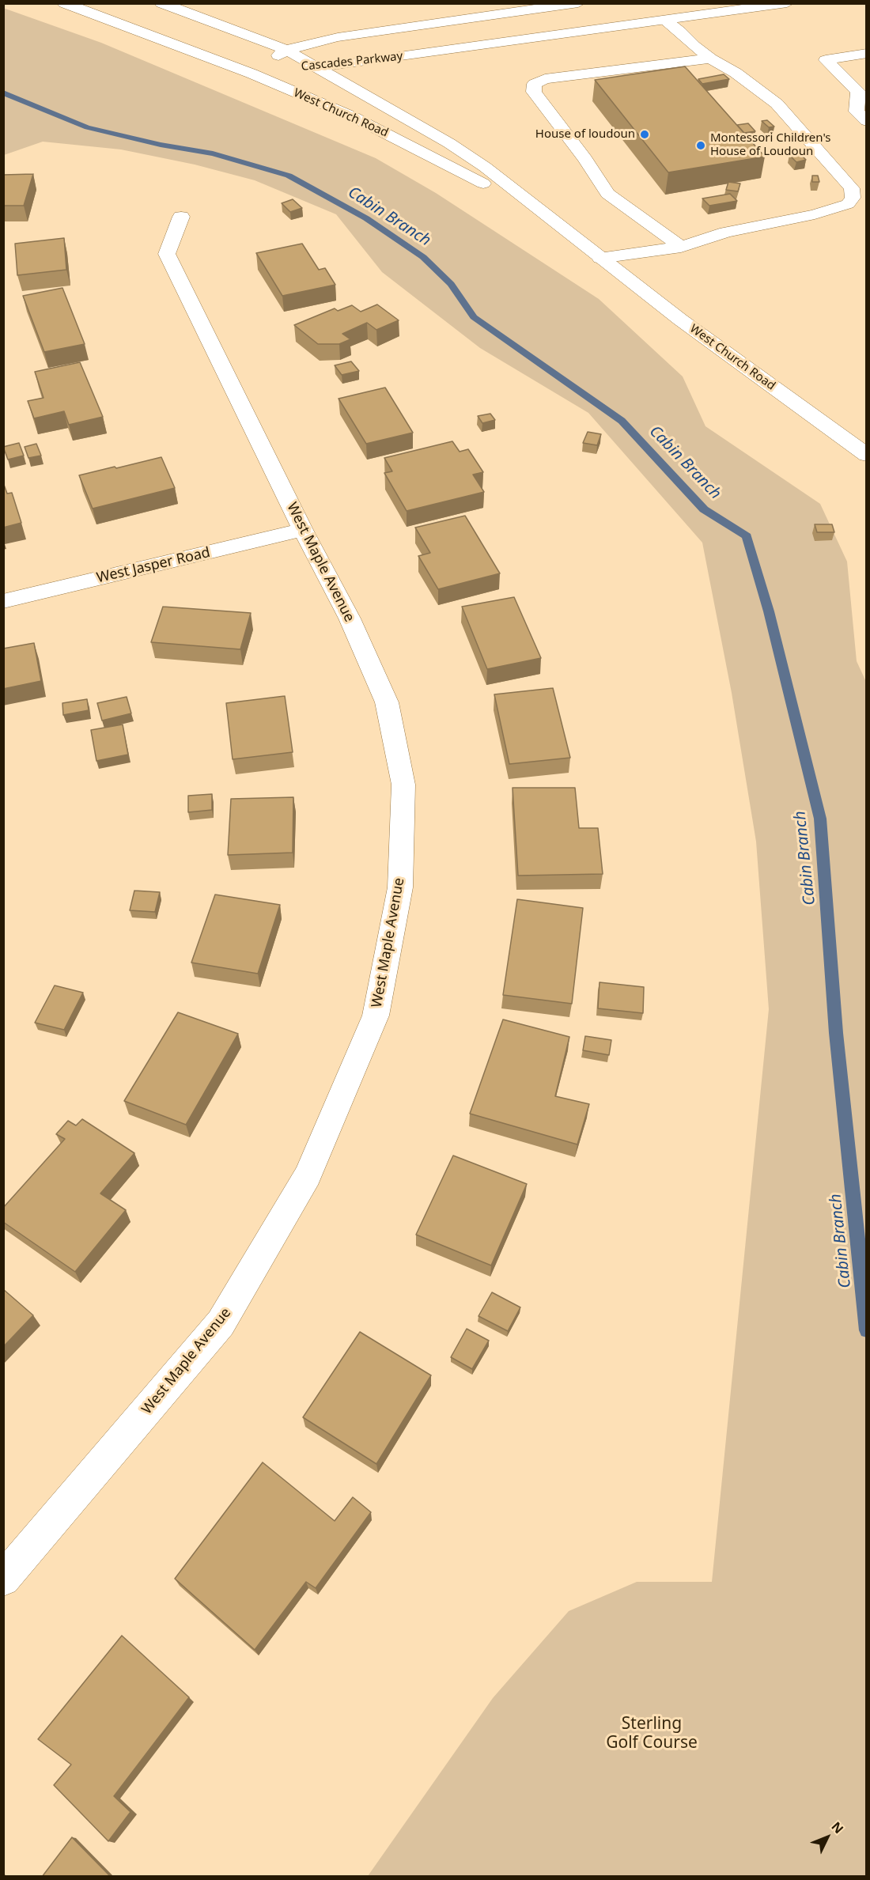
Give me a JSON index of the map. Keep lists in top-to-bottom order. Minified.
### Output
{"streets":{"main road":["Cascades Parkway","West Church Road","West Maple Avenue","West Jasper Road"]},"crossings":[["Cascades Parkway","West Church Road"],["West Maple Avenue","West Jasper Road"]],"water":["Cabin Branch"],"parks":["Sterling Golf Course"],"places":["House of loudoun","Montessori Children's House of Loudoun"],"north":"top right"}
